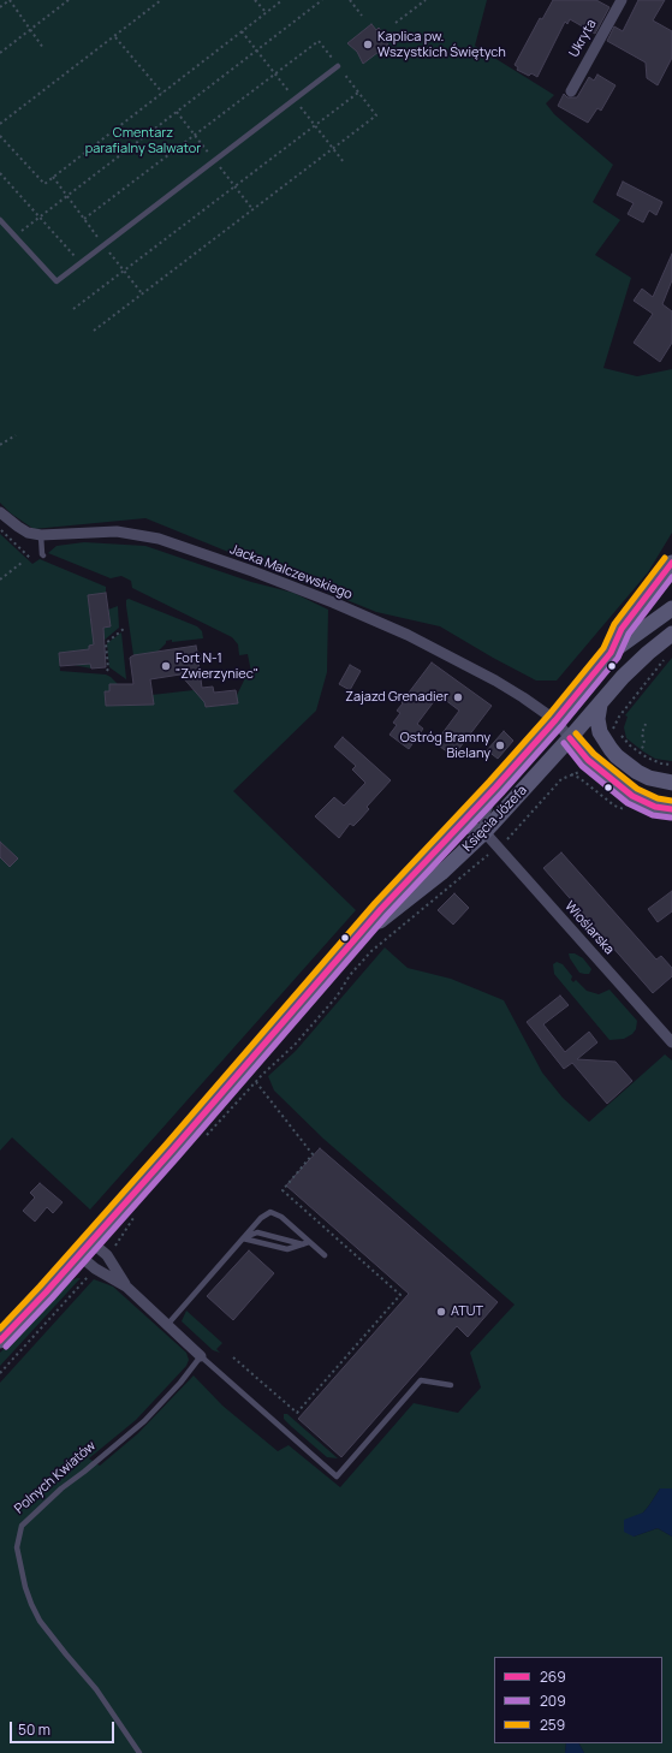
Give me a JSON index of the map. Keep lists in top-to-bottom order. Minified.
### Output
{"streets":{"main road":["Księcia Józefa"],"street":["Ukryta","Jacka Malczewskiego","Wioślarska"],"lane":["Polnych Kwiatów"]},"crossings":[["Jacka Malczewskiego","Księcia Józefa"],["Księcia Józefa","Wioślarska"]],"parks":["Cmentarz parafialny Salwator"],"places":["Kaplica pw. Wszystkich Świętych","Fort N-1 \"Zwierzyniec\"","Zajazd Grenadier","Ostróg Bramny Bielany","ATUT"],"lines":["transit line 259","transit line 269","transit line 209"],"legend":["269","209","259"],"scale_bar":"50 m"}
